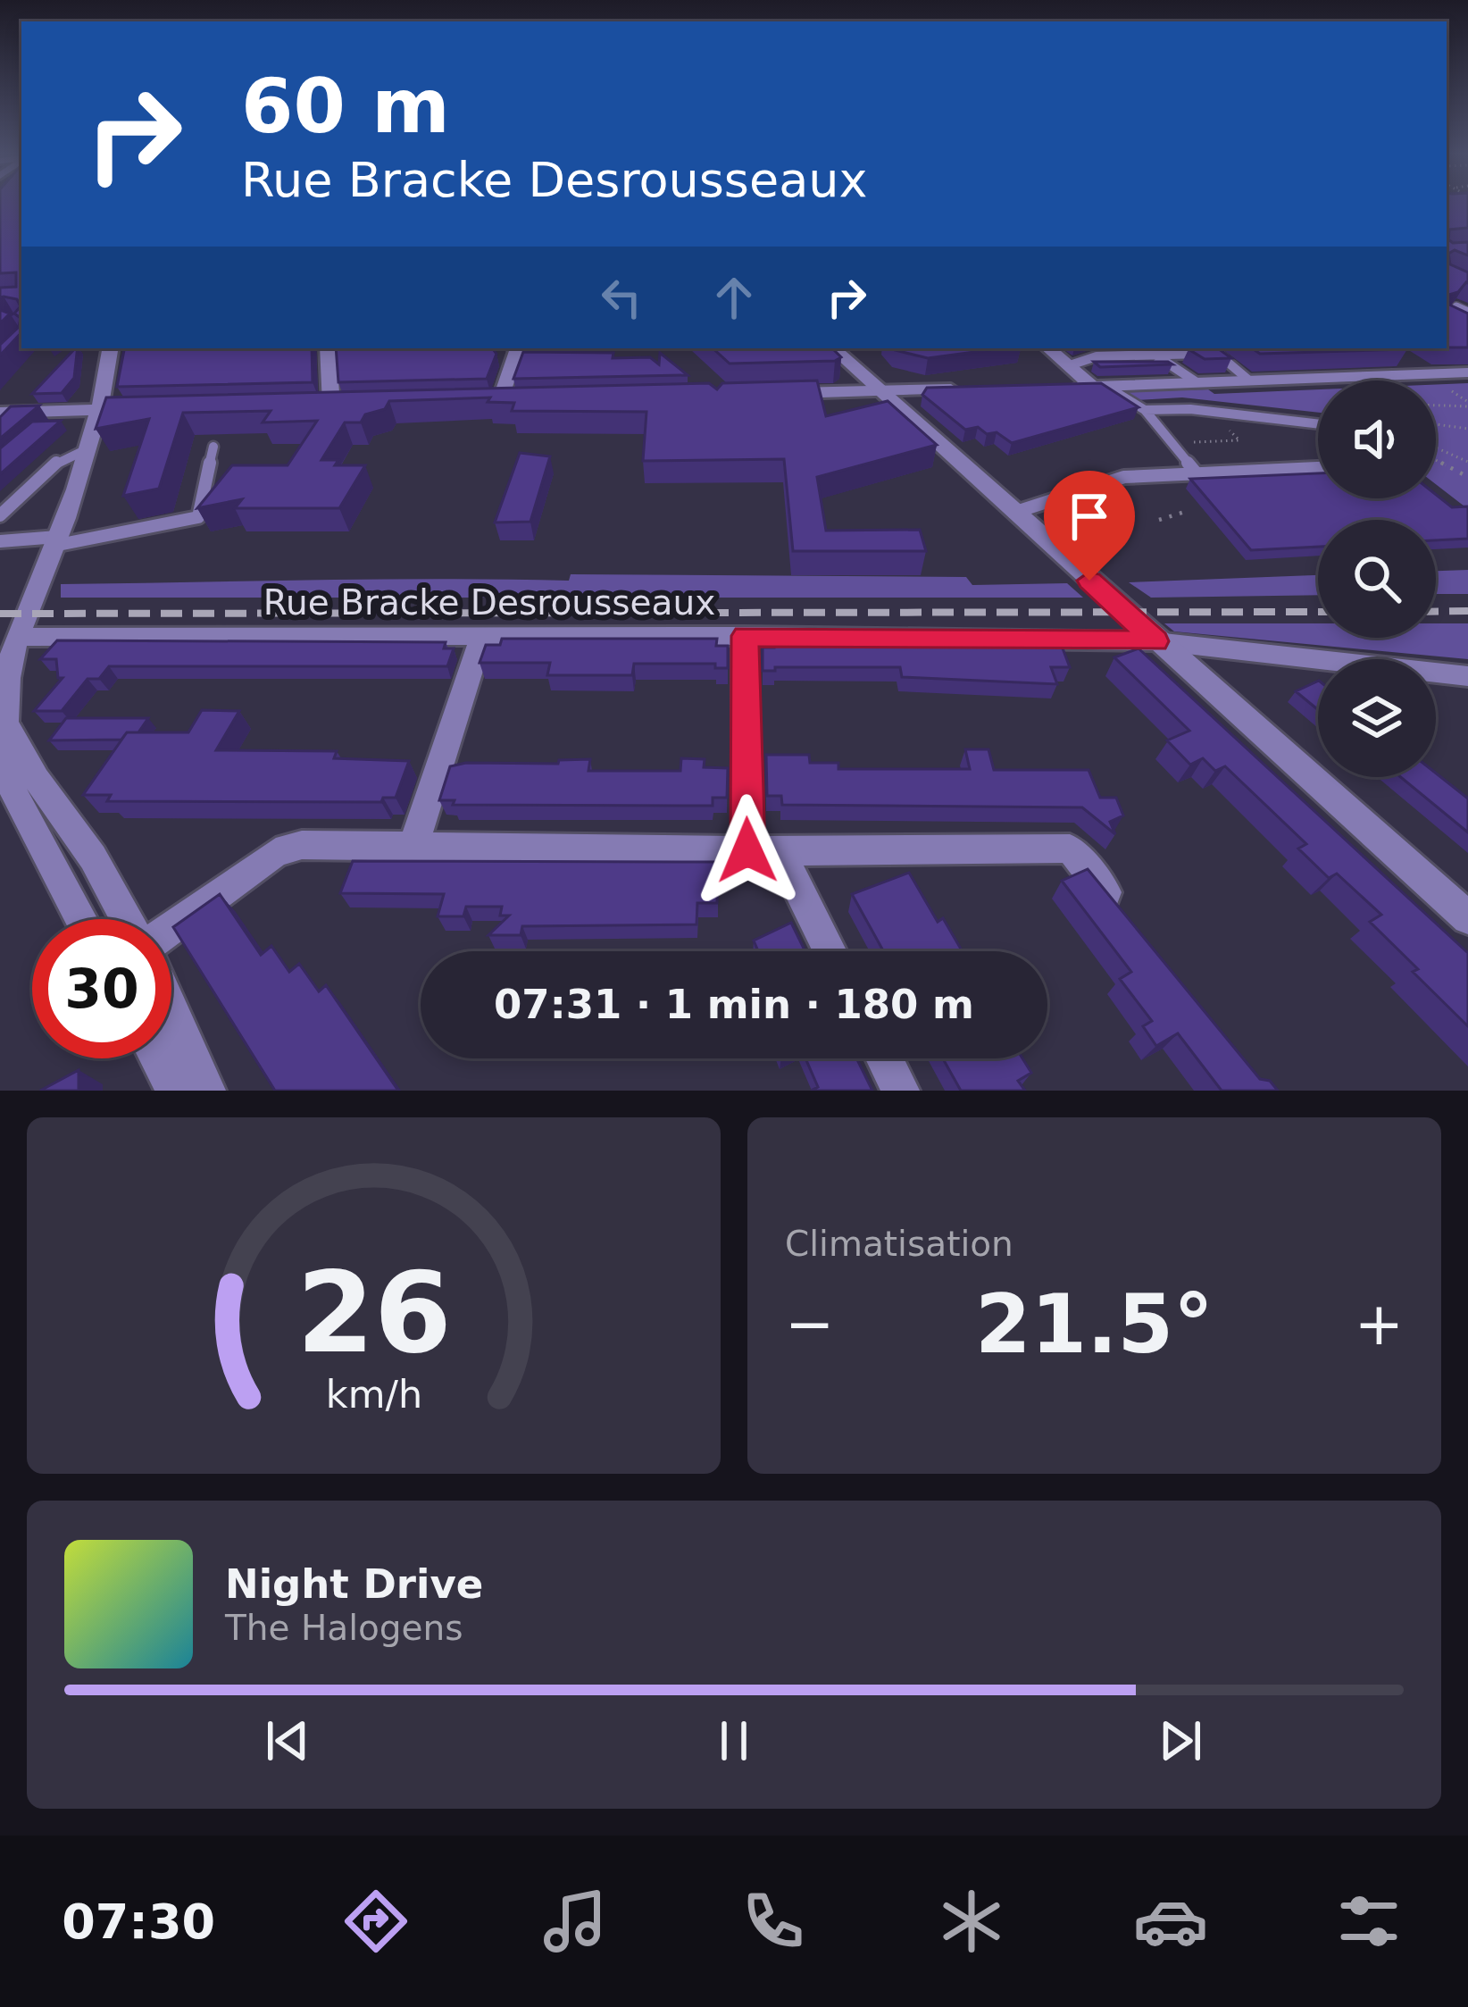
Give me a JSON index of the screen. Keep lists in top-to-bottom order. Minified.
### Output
{"streets":{"street":["Rue Bracke Desrousseaux"]},"page":{"turn":["60 m","Rue Bracke Desrousseaux"],"limit":"30","trip":"07:31 · 1 min · 180 m","tile":"Climatisation","heat":["−","21.5°","+"],"song":["Night Drive","The Halogens"],"tabs":"07:30","gauge":["26","km/h"]}}
